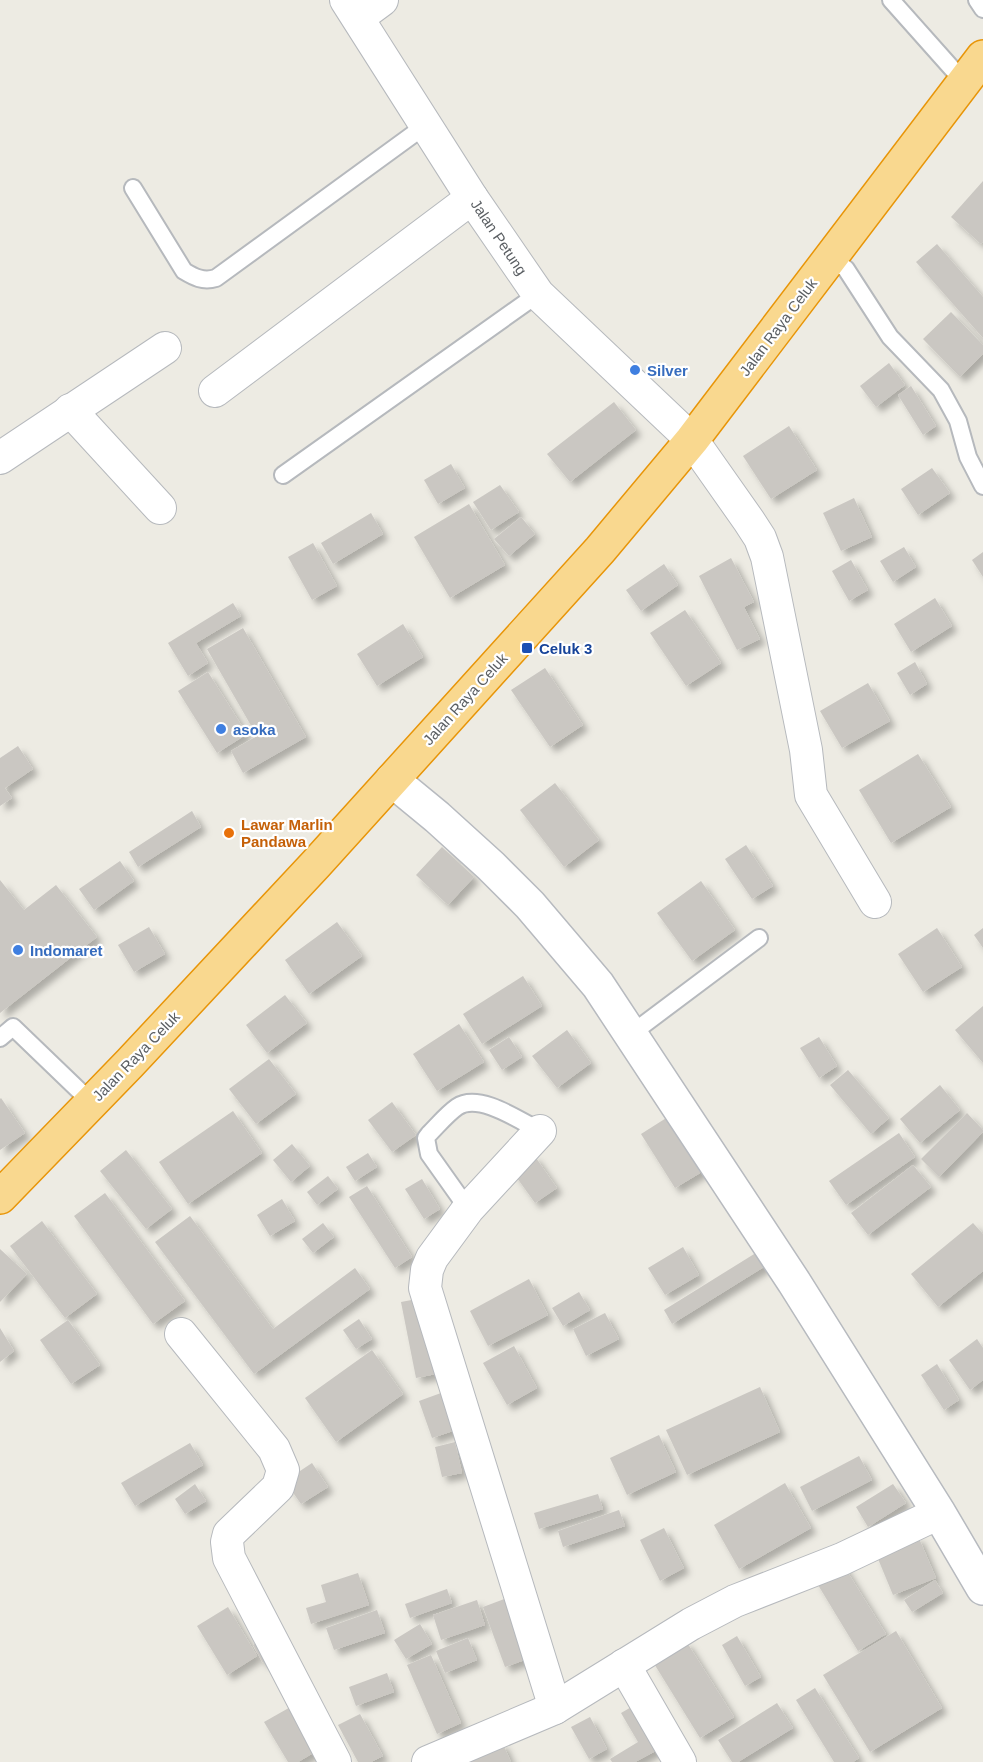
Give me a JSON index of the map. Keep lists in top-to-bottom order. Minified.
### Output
{"streets":{"highway":["Jalan Raya Celuk"],"street":["Jalan Petung"]},"crossings":[["Jalan Petung","Jalan Raya Celuk"]],"places":{"other":["Silver","asoka","Lawar Marlin Pandawa","Indomaret"],"transit":["Celuk 3"]}}
